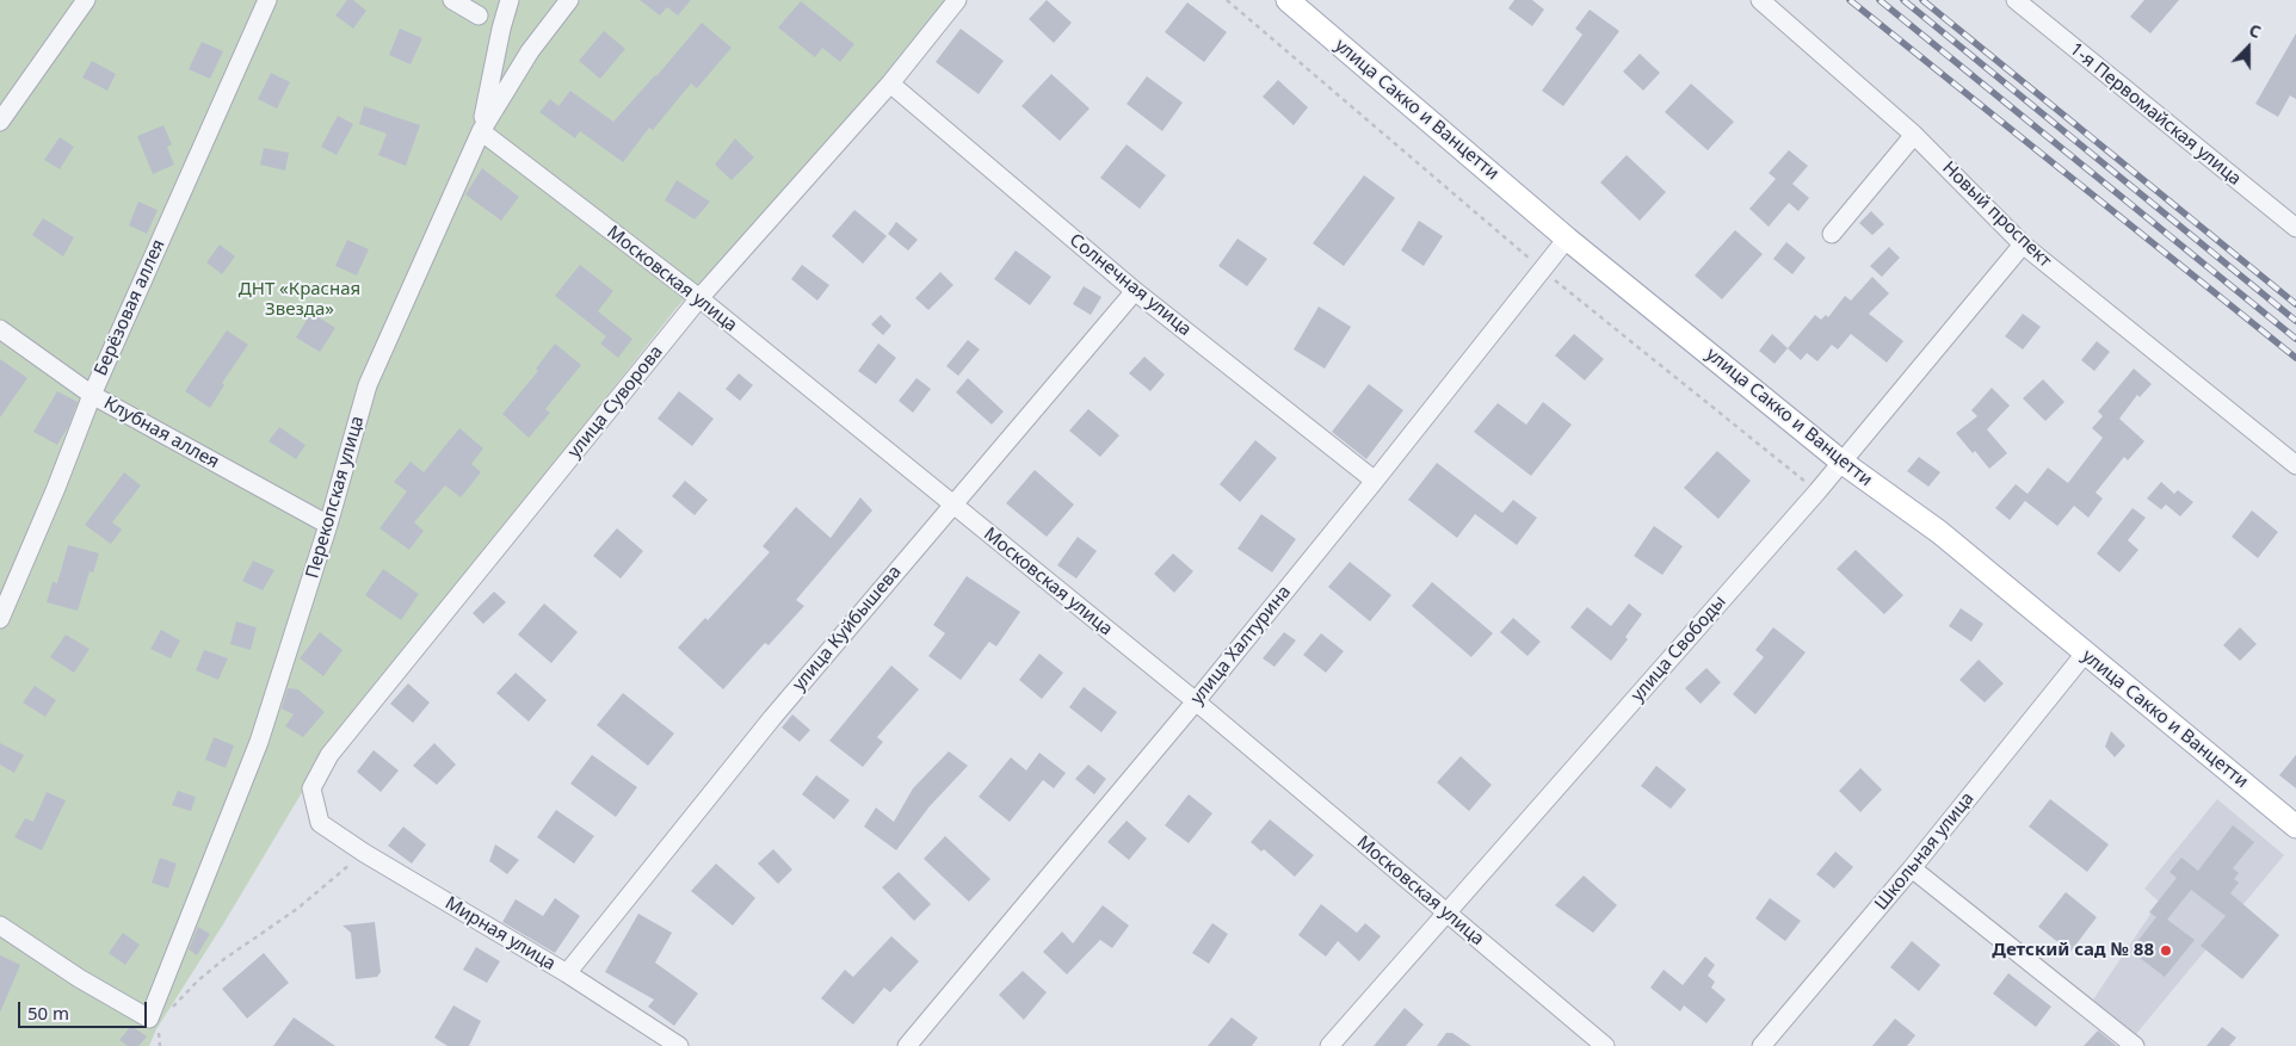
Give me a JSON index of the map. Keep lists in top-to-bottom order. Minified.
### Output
{"streets":{"main road":["улица Сакко и Ванцетти"],"street":["1-я Первомайская улица","Новый проспект","Московская улица","Солнечная улица","Берёзовая аллея","улица Суворова","Клубная аллея","Перекопская улица","улица Куйбышева","улица Халтурина","улица Свободы","Школьная улица","Мирная улица"]},"crossings":[["улица Сакко и Ванцетти","улица Халтурина"],["улица Сакко и Ванцетти","улица Свободы"],["улица Сакко и Ванцетти","Школьная улица"],["Новый проспект","улица Свободы"],["Московская улица","улица Суворова"],["Московская улица","Перекопская улица"],["Московская улица","улица Куйбышева"],["Московская улица","улица Халтурина"],["Московская улица","улица Свободы"],["Солнечная улица","улица Суворова"],["Солнечная улица","улица Куйбышева"],["Солнечная улица","улица Халтурина"],["Берёзовая аллея","Клубная аллея"],["улица Суворова","Мирная улица"],["Клубная аллея","Перекопская улица"],["улица Куйбышева","Мирная улица"]],"parks":["ДНТ «Красная Звезда»"],"places":["Детский сад № 88"],"scale_bar":"50 m","north":"top"}
